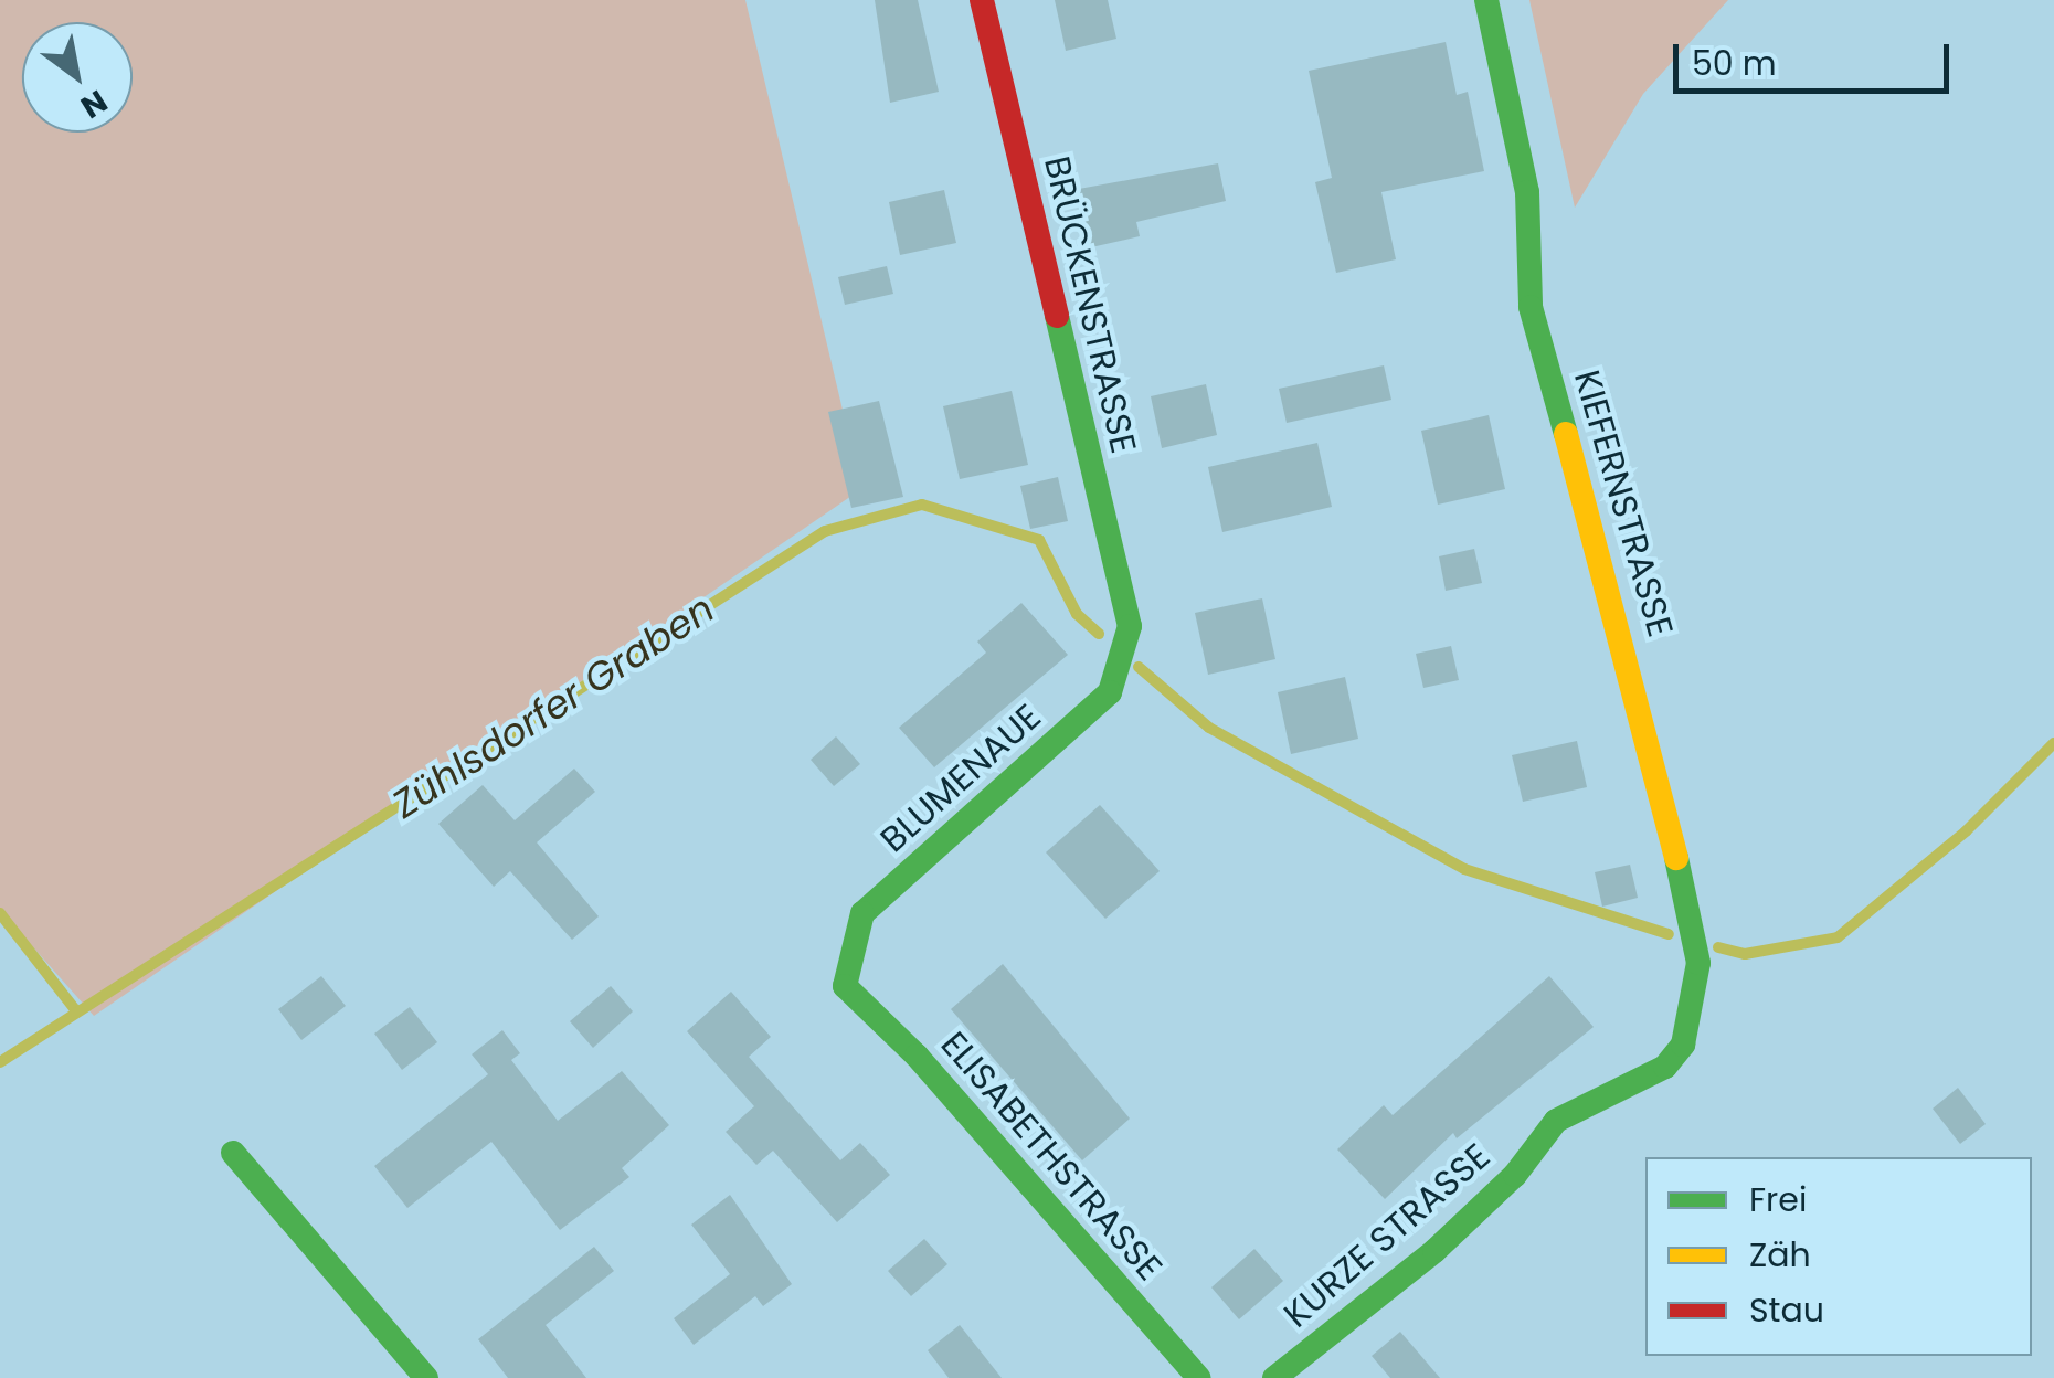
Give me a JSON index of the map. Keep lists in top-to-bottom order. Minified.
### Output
{"streets":{"street":["BRÜCKENSTRASSE","KIEFERNSTRASSE","BLUMENAUE","ELISABETHSTRASSE","KURZE STRASSE"]},"crossings":[["BRÜCKENSTRASSE","BLUMENAUE"],["KIEFERNSTRASSE","KURZE STRASSE"],["BLUMENAUE","ELISABETHSTRASSE"]],"water":["Zühlsdorfer Graben"],"legend":["Frei","Zäh","Stau"],"scale_bar":"50 m","north":"bottom right"}
